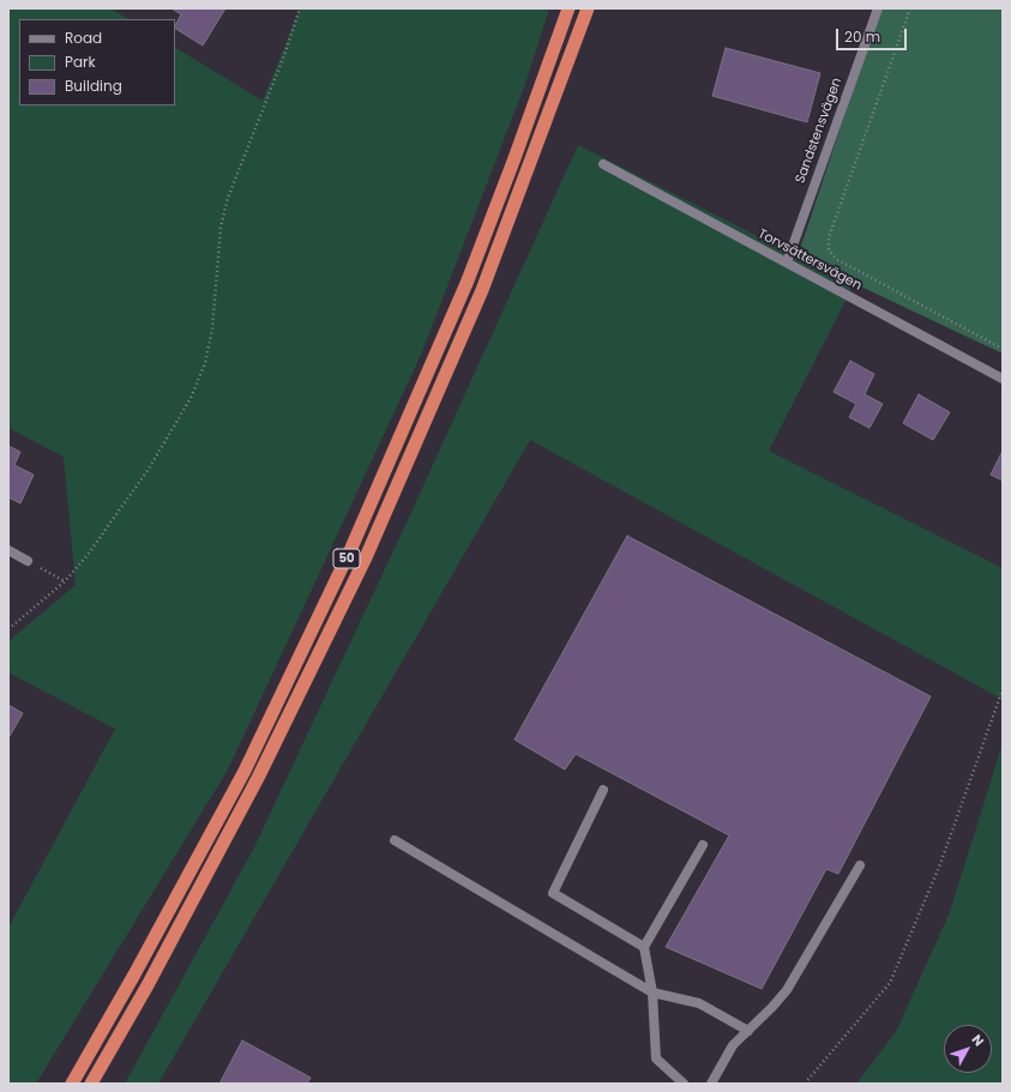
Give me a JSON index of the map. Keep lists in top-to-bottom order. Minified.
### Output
{"streets":{"highway":["50"],"street":["Sandstensvägen","Torvsättersvägen"]},"crossings":[["Sandstensvägen","Torvsättersvägen"]],"legend":["Road","Park","Building"],"scale_bar":"20 m","north":"top right"}
